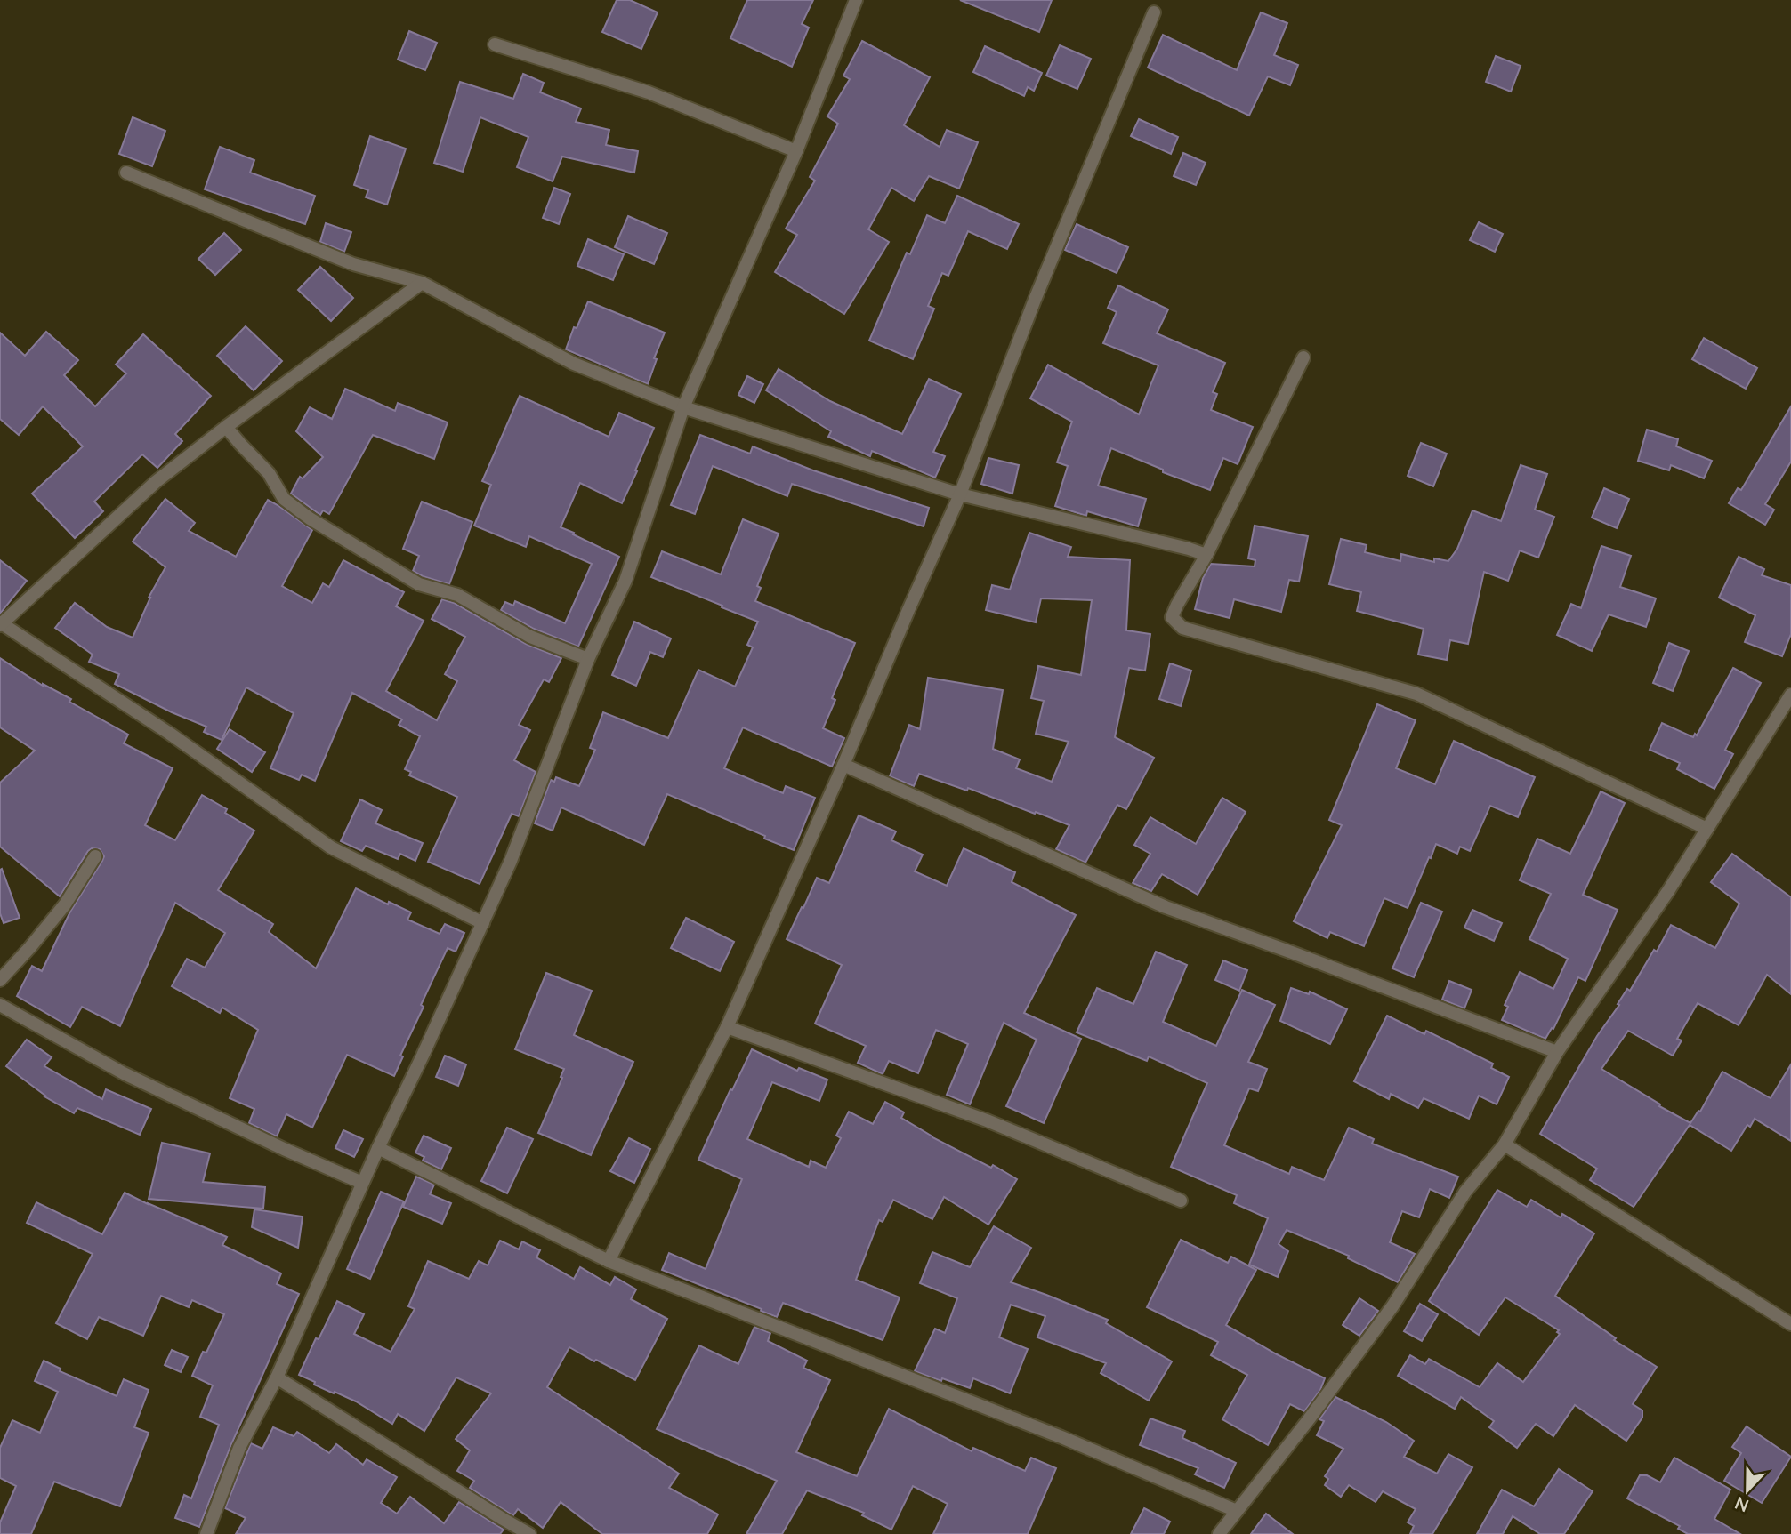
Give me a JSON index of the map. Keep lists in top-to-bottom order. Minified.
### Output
{"north":"bottom"}
